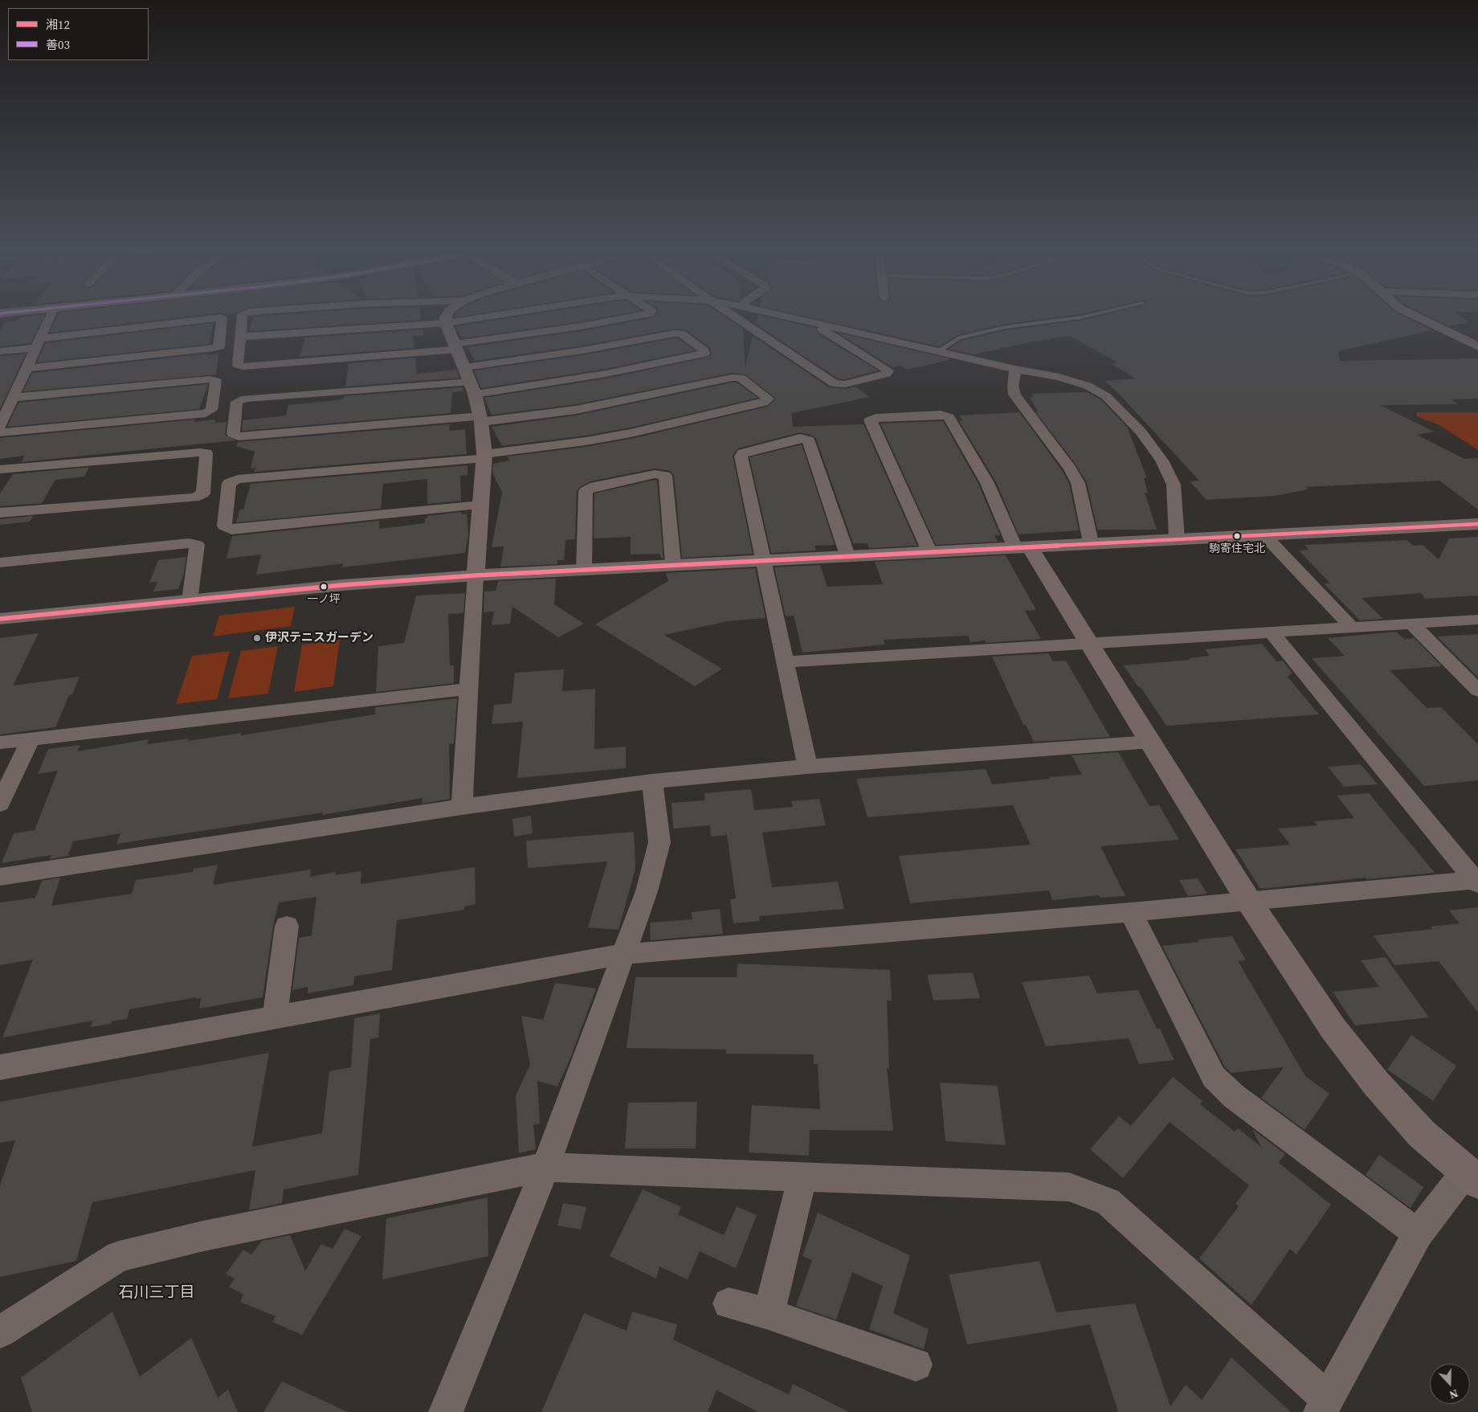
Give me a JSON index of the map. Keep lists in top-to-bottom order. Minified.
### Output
{"districts":["石川三丁目"],"places":["駒寄住宅北","一ノ坪","伊沢テニスガーデン"],"lines":["transit line 湘12"],"legend":["湘12","善03"],"north":"bottom"}
